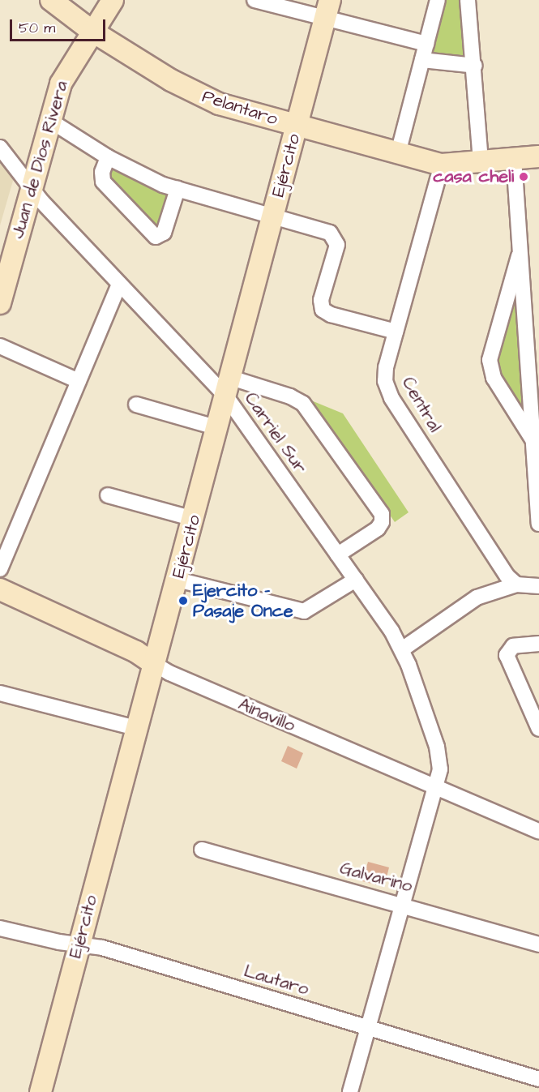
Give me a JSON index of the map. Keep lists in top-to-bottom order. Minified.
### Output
{"streets":{"main road":["Pelantaro","Juan de Dios Rivera","Ejército","Ainavillo"],"street":["Central","Carriel Sur","Galvarino","Lautaro"]},"crossings":[["Pelantaro","Juan de Dios Rivera"],["Pelantaro","Ejército"],["Pelantaro","Central"],["Juan de Dios Rivera","Carriel Sur"],["Ejército","Carriel Sur"],["Ejército","Ainavillo"],["Ejército","Lautaro"],["Carriel Sur","Ainavillo"],["Carriel Sur","Galvarino"],["Carriel Sur","Lautaro"]],"places":["casa cheli","Ejercito - Pasaje Once"],"scale_bar":"50 m"}
